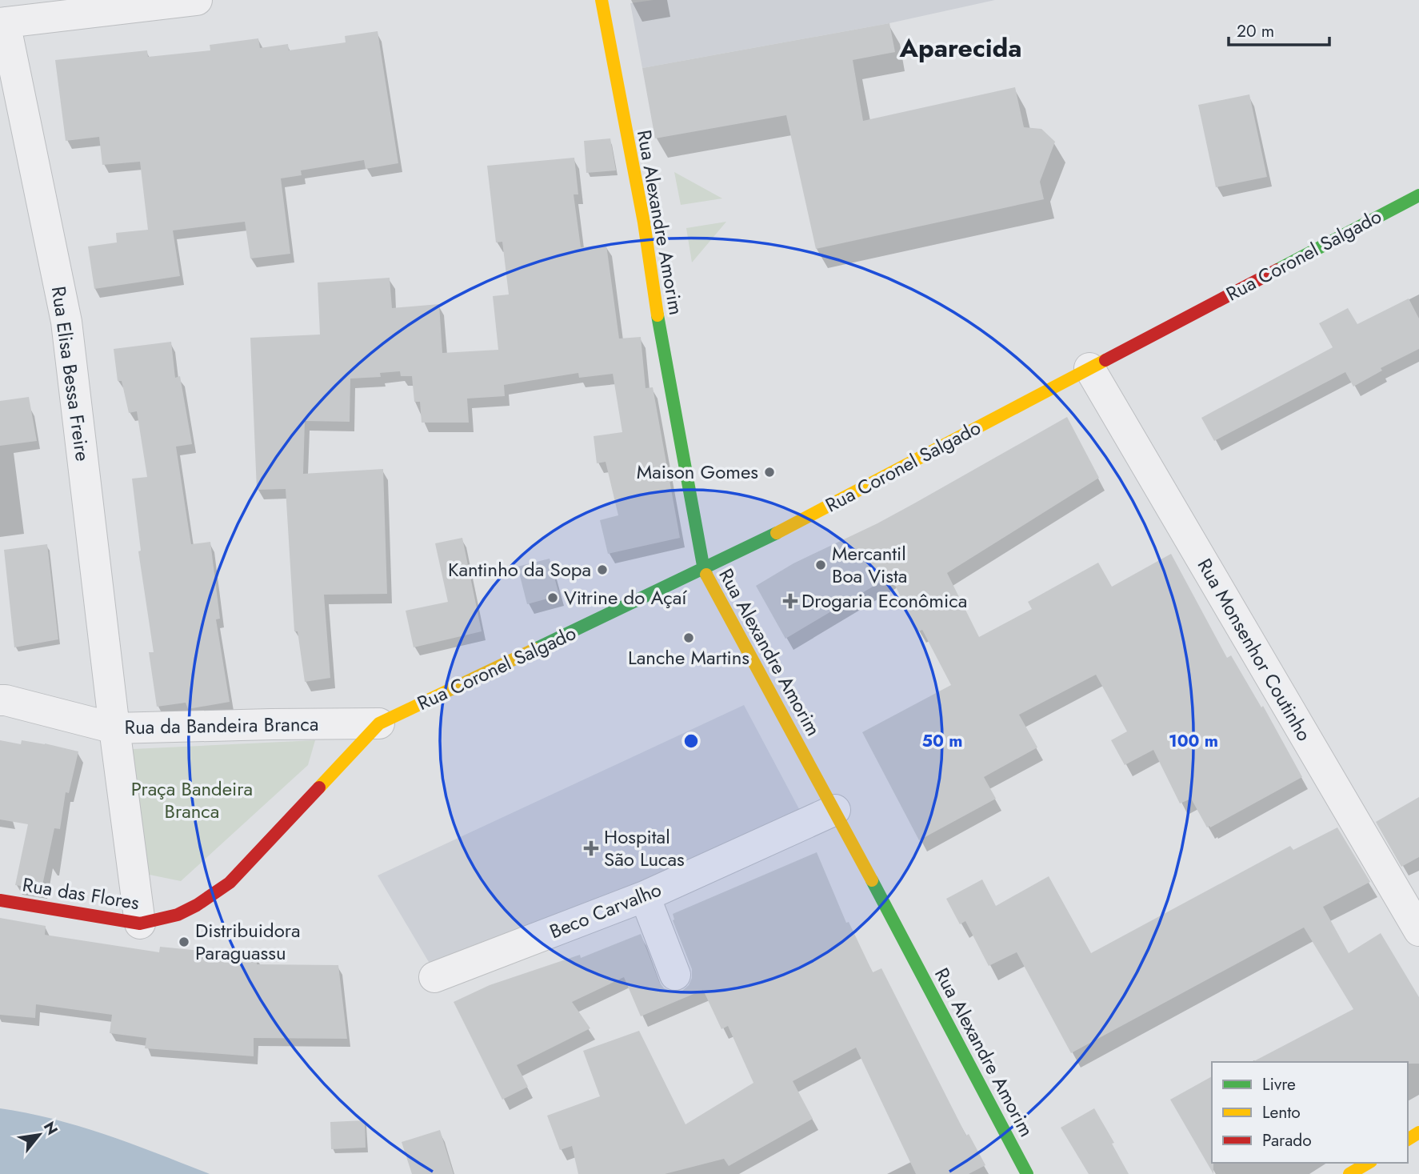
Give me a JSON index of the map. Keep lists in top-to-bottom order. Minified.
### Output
{"streets":{"street":["Rua Alexandre Amorim","Rua Coronel Salgado","Rua Elisa Bessa Freire","Rua Monsenhor Coutinho","Rua da Bandeira Branca","Rua das Flores","Beco Carvalho"]},"crossings":[["Rua Alexandre Amorim","Rua Coronel Salgado"],["Rua Alexandre Amorim","Beco Carvalho"],["Rua Coronel Salgado","Rua Monsenhor Coutinho"],["Rua Coronel Salgado","Rua da Bandeira Branca"],["Rua Coronel Salgado","Rua das Flores"],["Rua Elisa Bessa Freire","Rua da Bandeira Branca"],["Rua Elisa Bessa Freire","Rua das Flores"],["Rua da Bandeira Branca","Rua das Flores"]],"districts":["Aparecida"],"parks":["Praça Bandeira Branca"],"places":{"other":["Maison Gomes","Mercantil Boa Vista","Kantinho da Sopa","Vitrine do Açaí","Lanche Martins","Distribuidora Paraguassu"],"health":["Drogaria Econômica","Hospital São Lucas"]},"legend":["Livre","Lento","Parado"],"scale_bar":"20 m","north":"top right","rings":["50 m","100 m"]}
